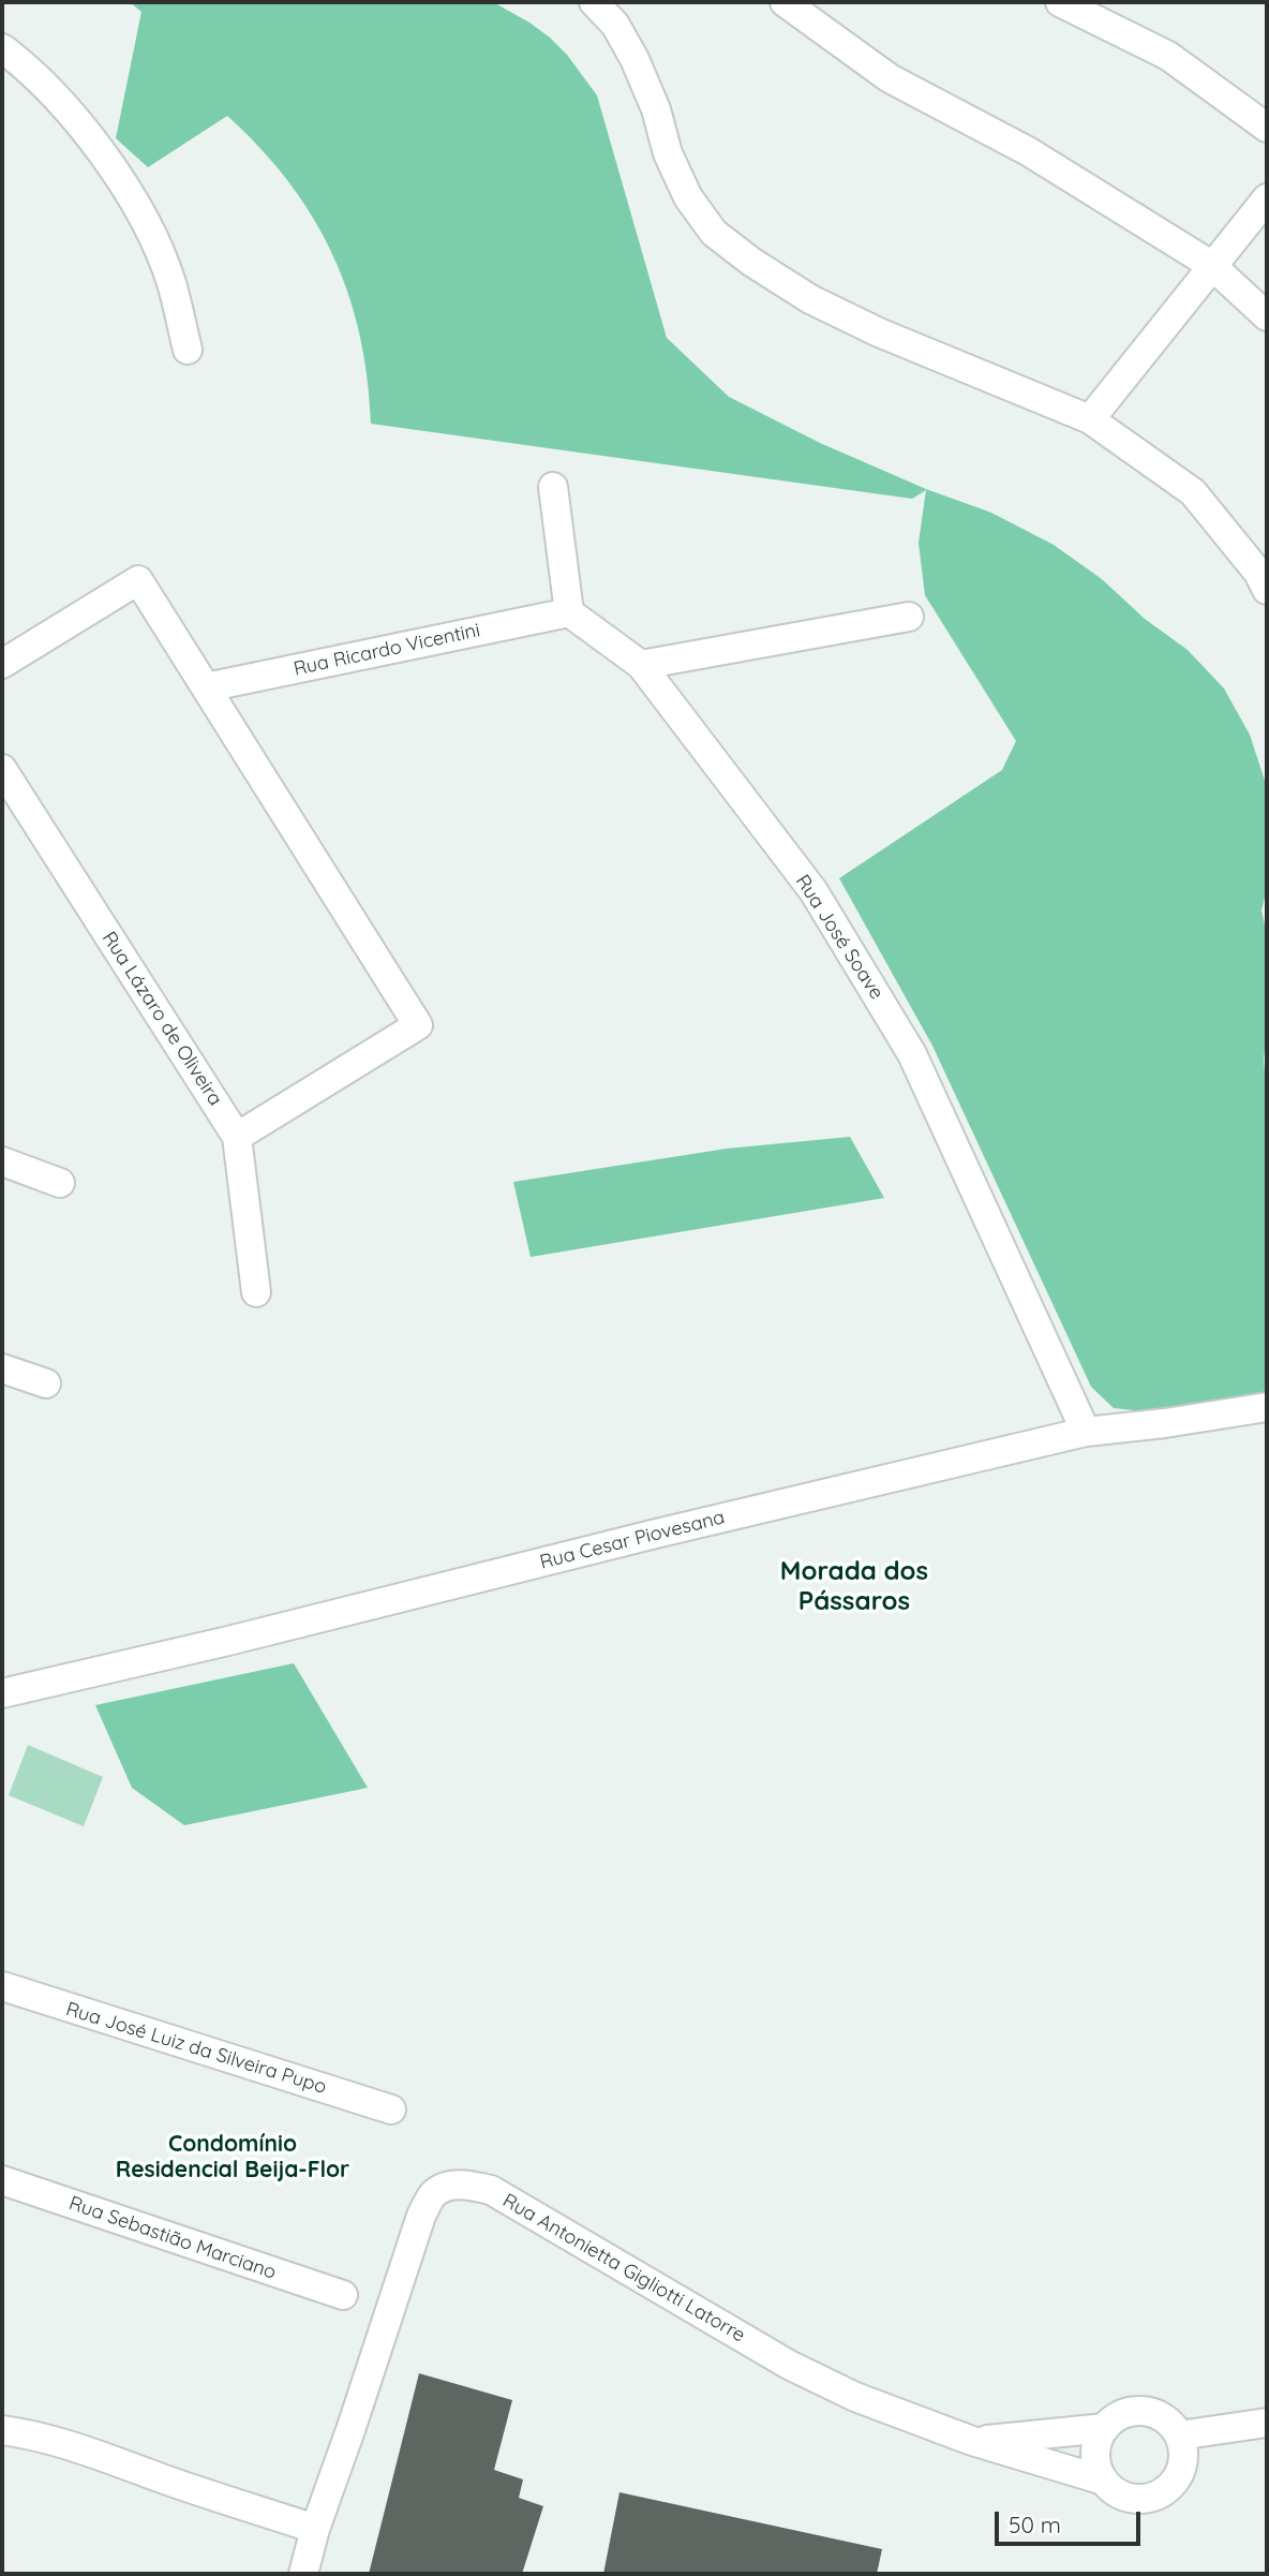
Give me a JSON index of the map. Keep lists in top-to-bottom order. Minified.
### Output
{"streets":{"street":["Rua Ricardo Vicentini","Rua José Soave","Rua Lázaro de Oliveira","Rua Cesar Piovesana","Rua José Luiz da Silveira Pupo","Rua Sebastião Marciano","Rua Antonietta Gigliotti Latorre"]},"crossings":[["Rua Ricardo Vicentini","Rua José Soave"],["Rua José Soave","Rua Cesar Piovesana"]],"districts":["Morada dos Pássaros","Condomínio Residencial Beija-Flor"],"scale_bar":"50 m"}
